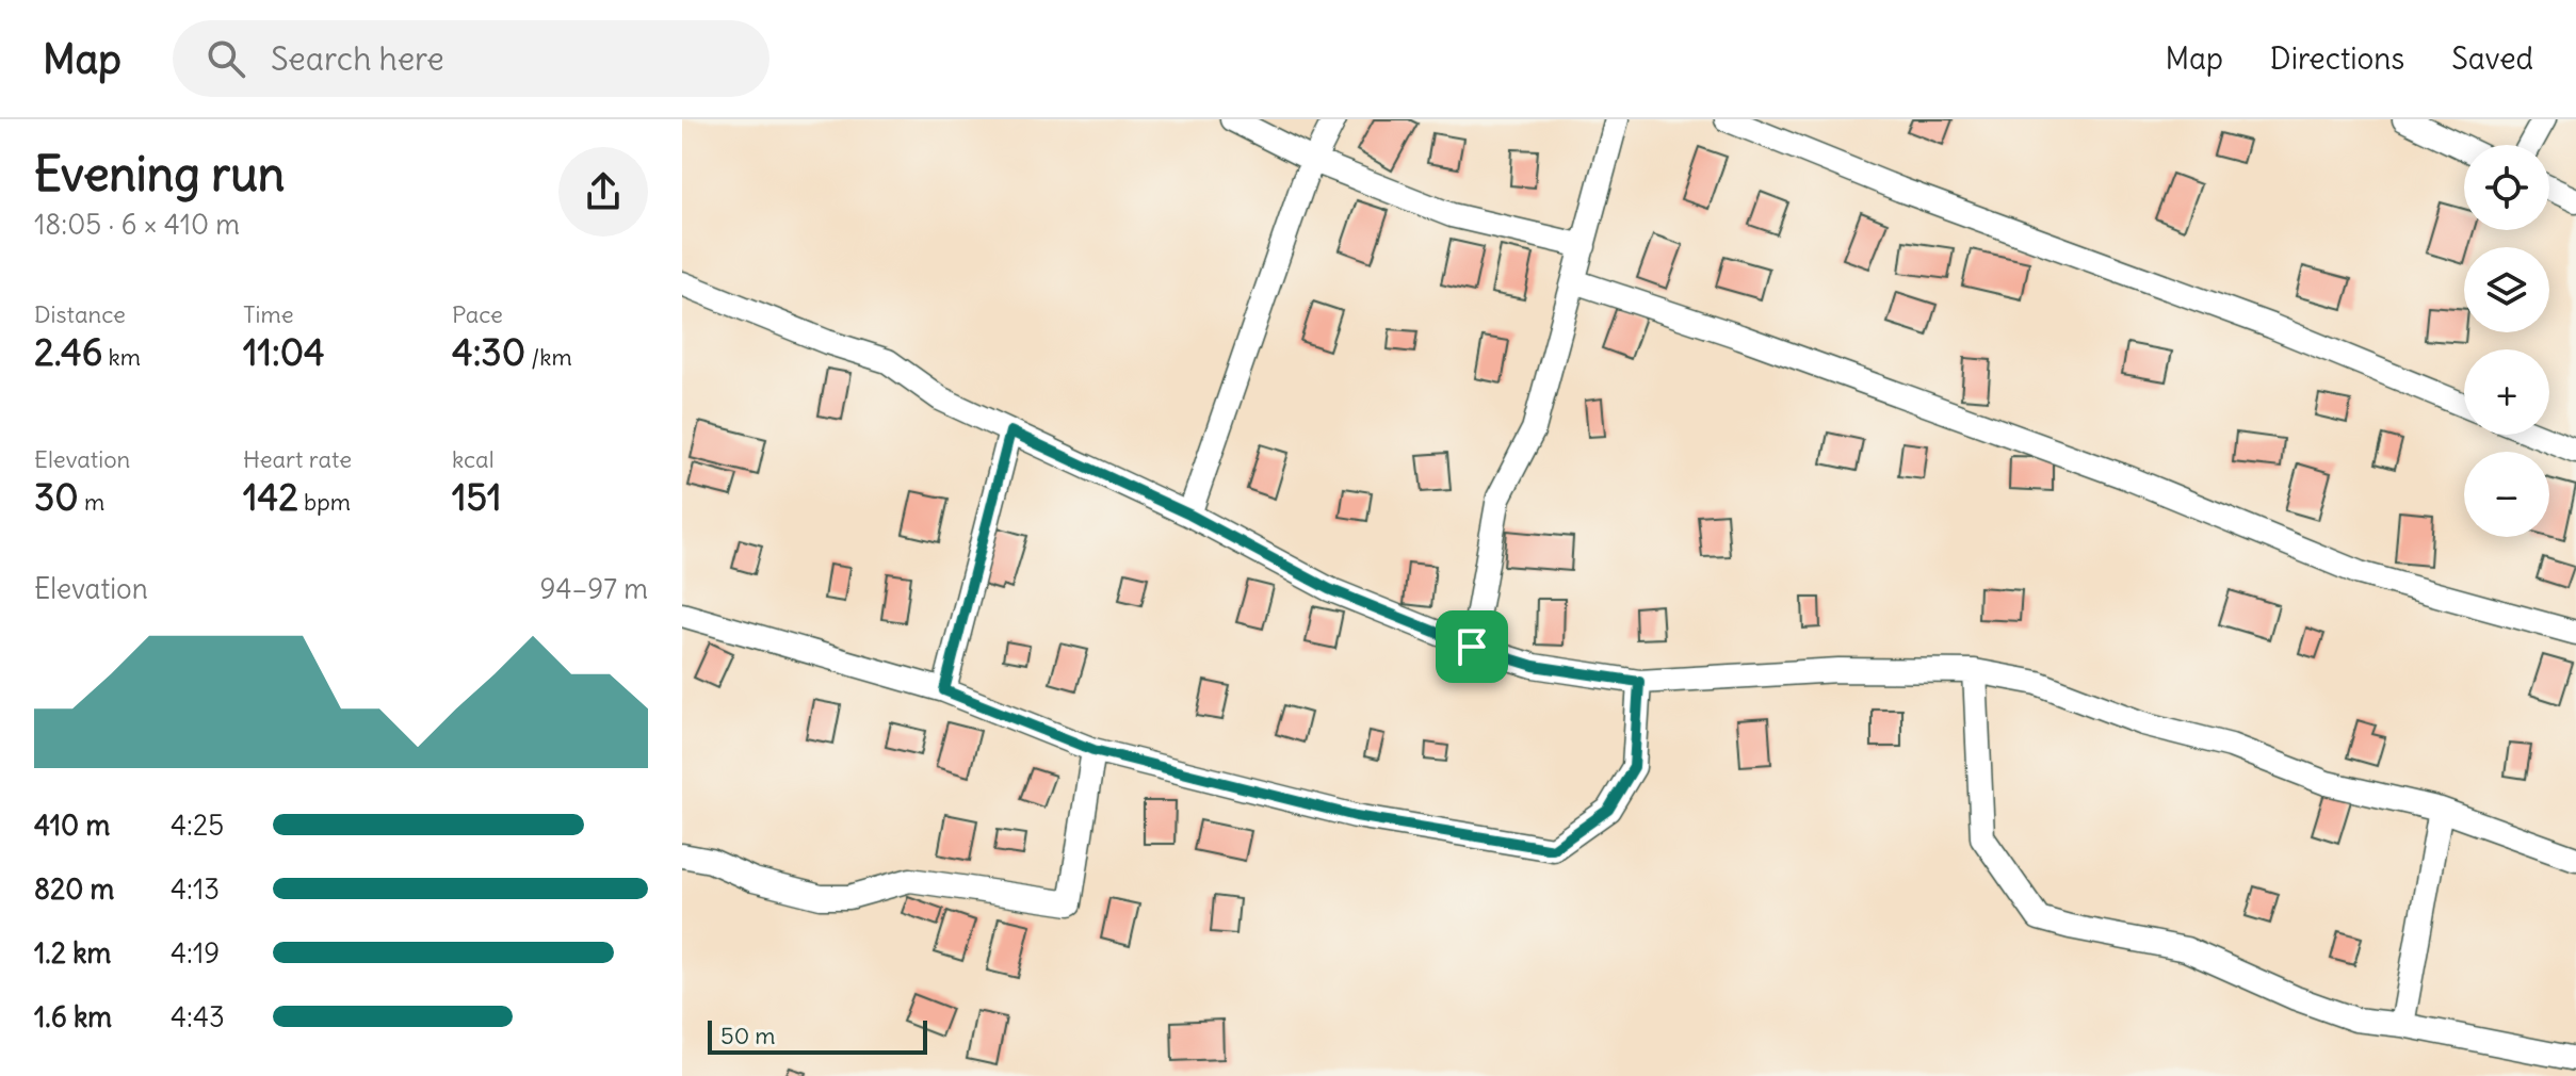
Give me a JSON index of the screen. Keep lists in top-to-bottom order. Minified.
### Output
{"scale_bar":"50 m","page":{"header":"Map","search":"Search here","nav":["Map","Directions","Saved"],"heading":["Evening run","18:05 · 6 × 410 m"],"map_buttons":["+","−"],"stats":[["Distance","2.46 km"],["Time","11:04"],["Pace","4:30 /km"],["Elevation","30 m"],["Heart rate","142 bpm"],["kcal","151"]],"chart":["Elevation","94–97 m"],"list":[{"name":"410 m","note":"4:25"},{"name":"820 m","note":"4:13"},{"name":"1.2 km","note":"4:19"},{"name":"1.6 km","note":"4:43"}],"scale":"50 m"}}
